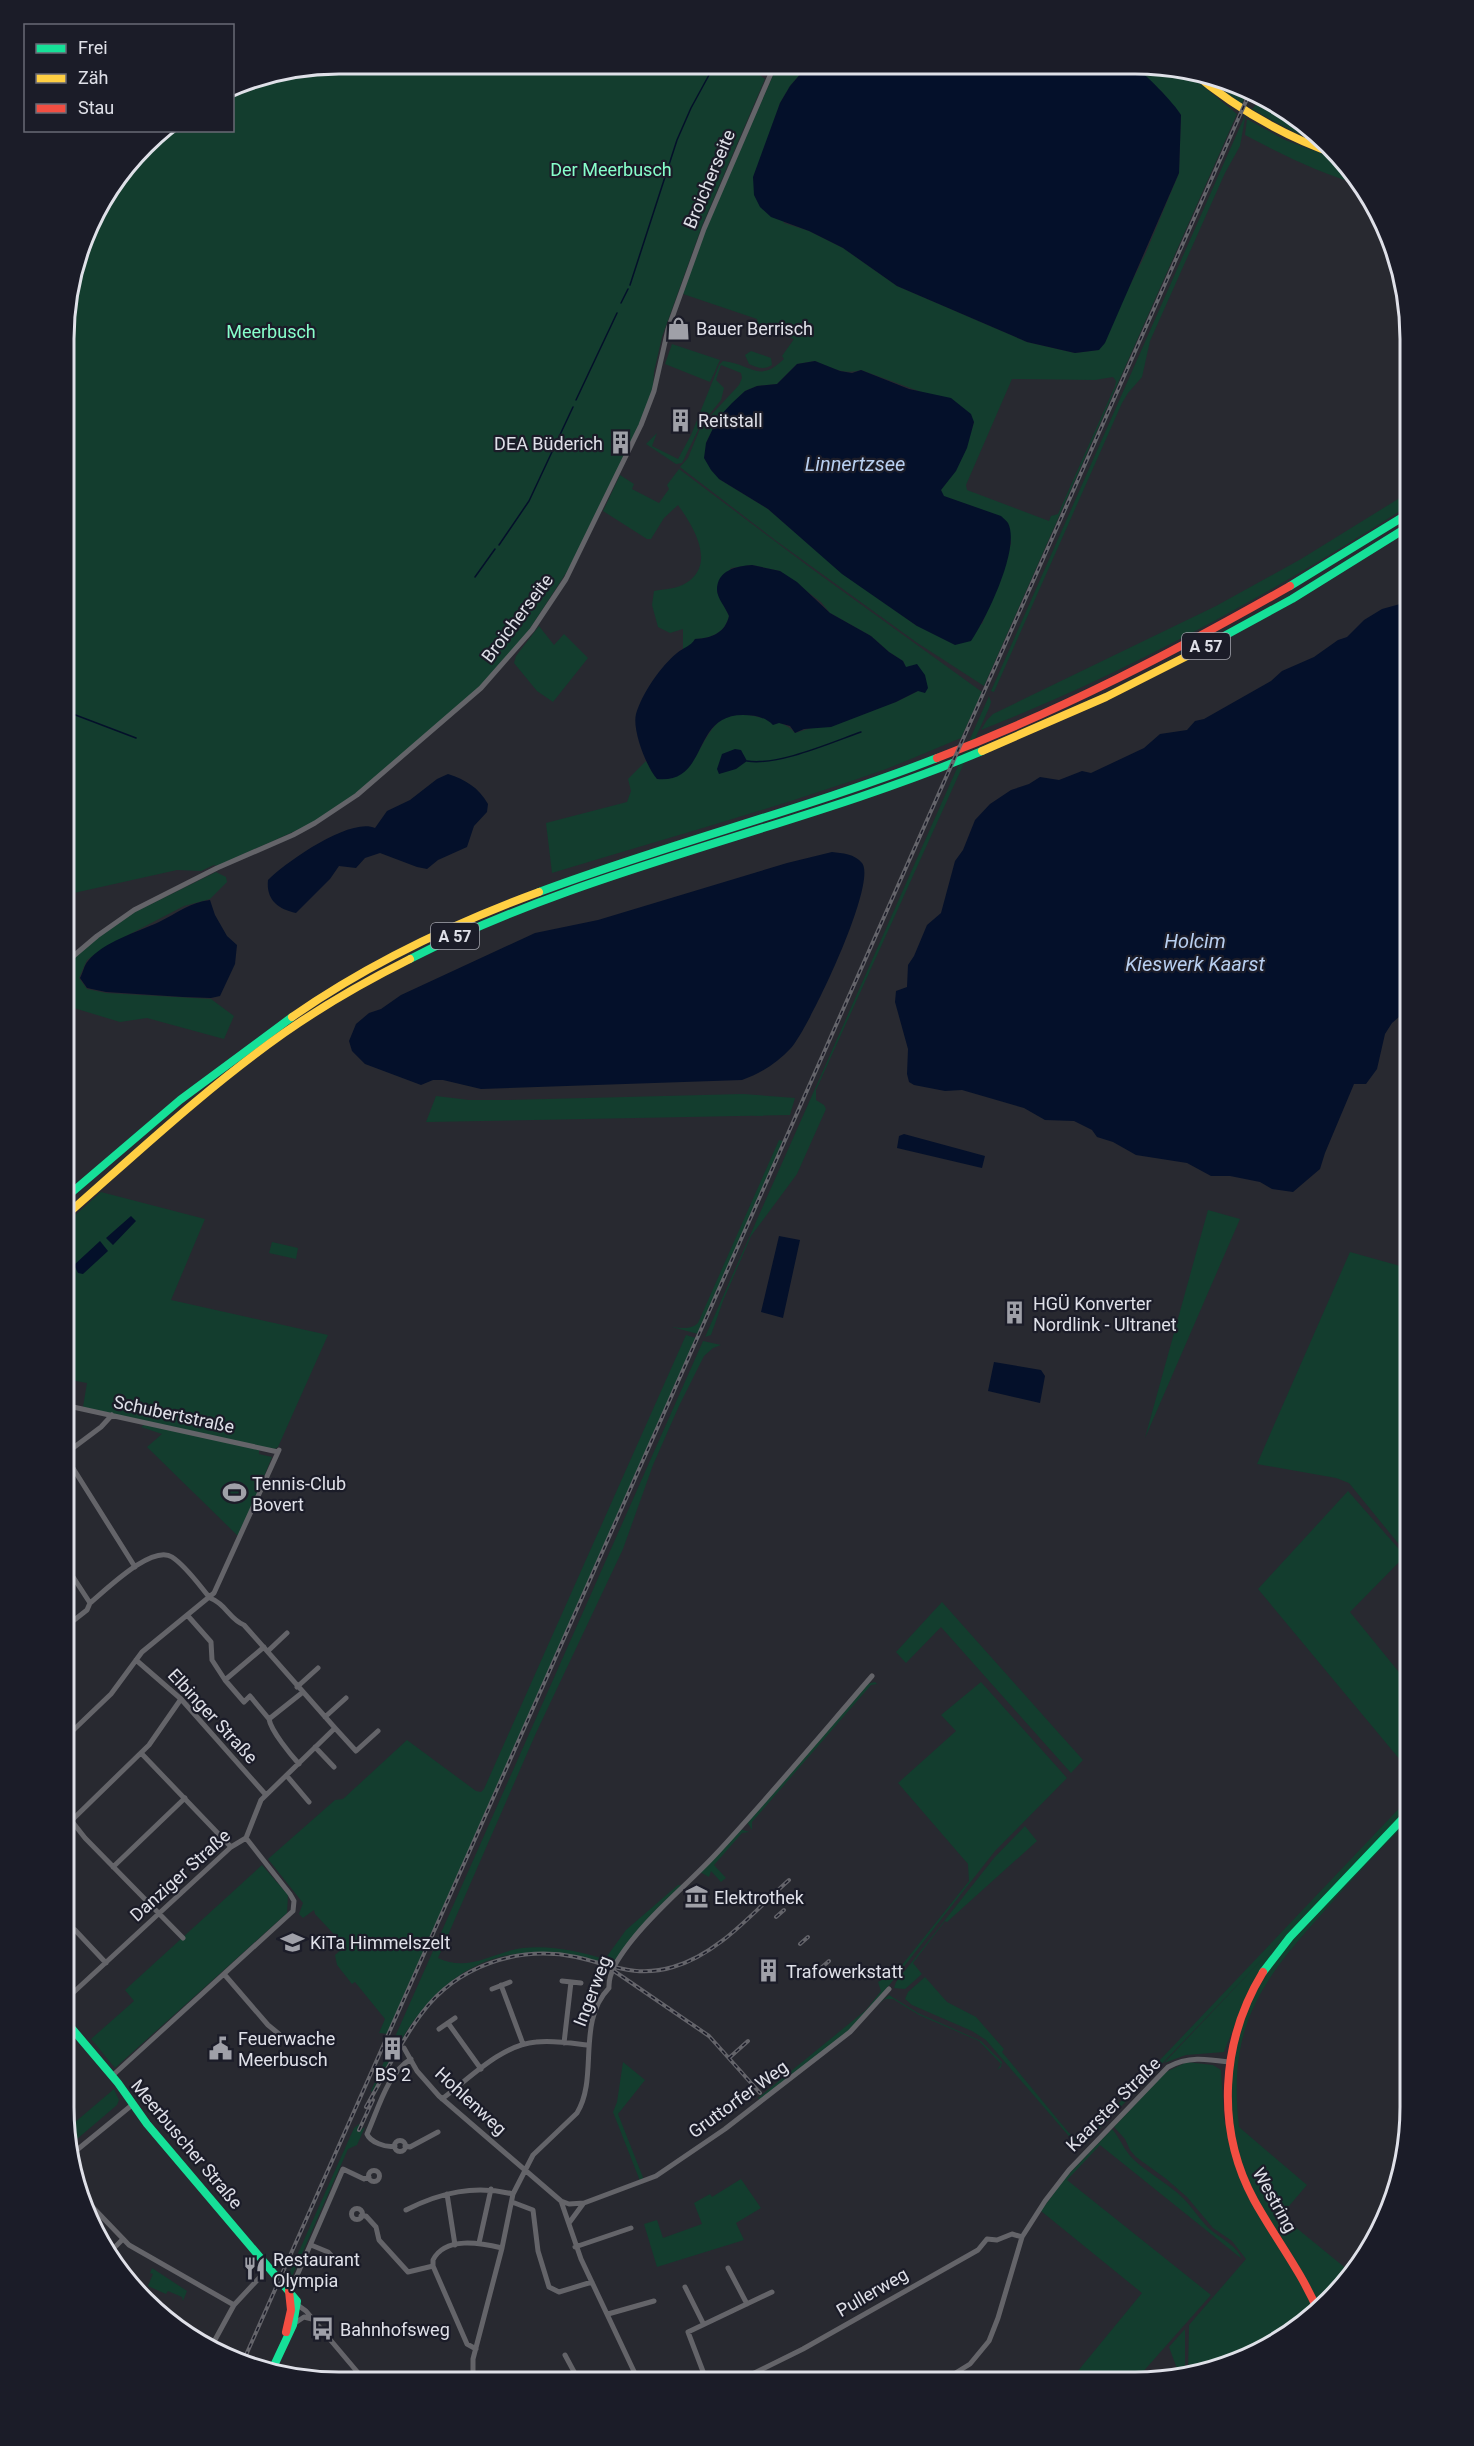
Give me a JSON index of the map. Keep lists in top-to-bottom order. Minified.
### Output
{"streets":{"main road":["A 57","Meerbuscher Straße","Westring"],"street":["Broicherseite","Schubertstraße","Elbinger Straße","Danziger Straße","Ingerweg","Gruttorfer Weg","Hohlenweg","Kaarster Straße","Pullerweg"]},"crossings":[["Elbinger Straße","Danziger Straße"],["Ingerweg","Hohlenweg"],["Gruttorfer Weg","Hohlenweg"],["Kaarster Straße","Westring"],["Kaarster Straße","Pullerweg"]],"water":["Linnertzsee","Holcim Kieswerk Kaarst"],"parks":["Der Meerbusch","Meerbusch"],"places":{"shop":["Bauer Berrisch"],"building":["Reitstall","DEA Büderich","HGÜ Konverter Nordlink - Ultranet","Trafowerkstatt","BS 2"],"sports":["Tennis-Club Bovert"],"museum":["Elektrothek"],"school or university":["KiTa Himmelszelt"],"public building":["Feuerwache Meerbusch"],"restaurant":["Restaurant Olympia"],"bus stop":["Bahnhofsweg"]},"legend":["Frei","Zäh","Stau"]}
